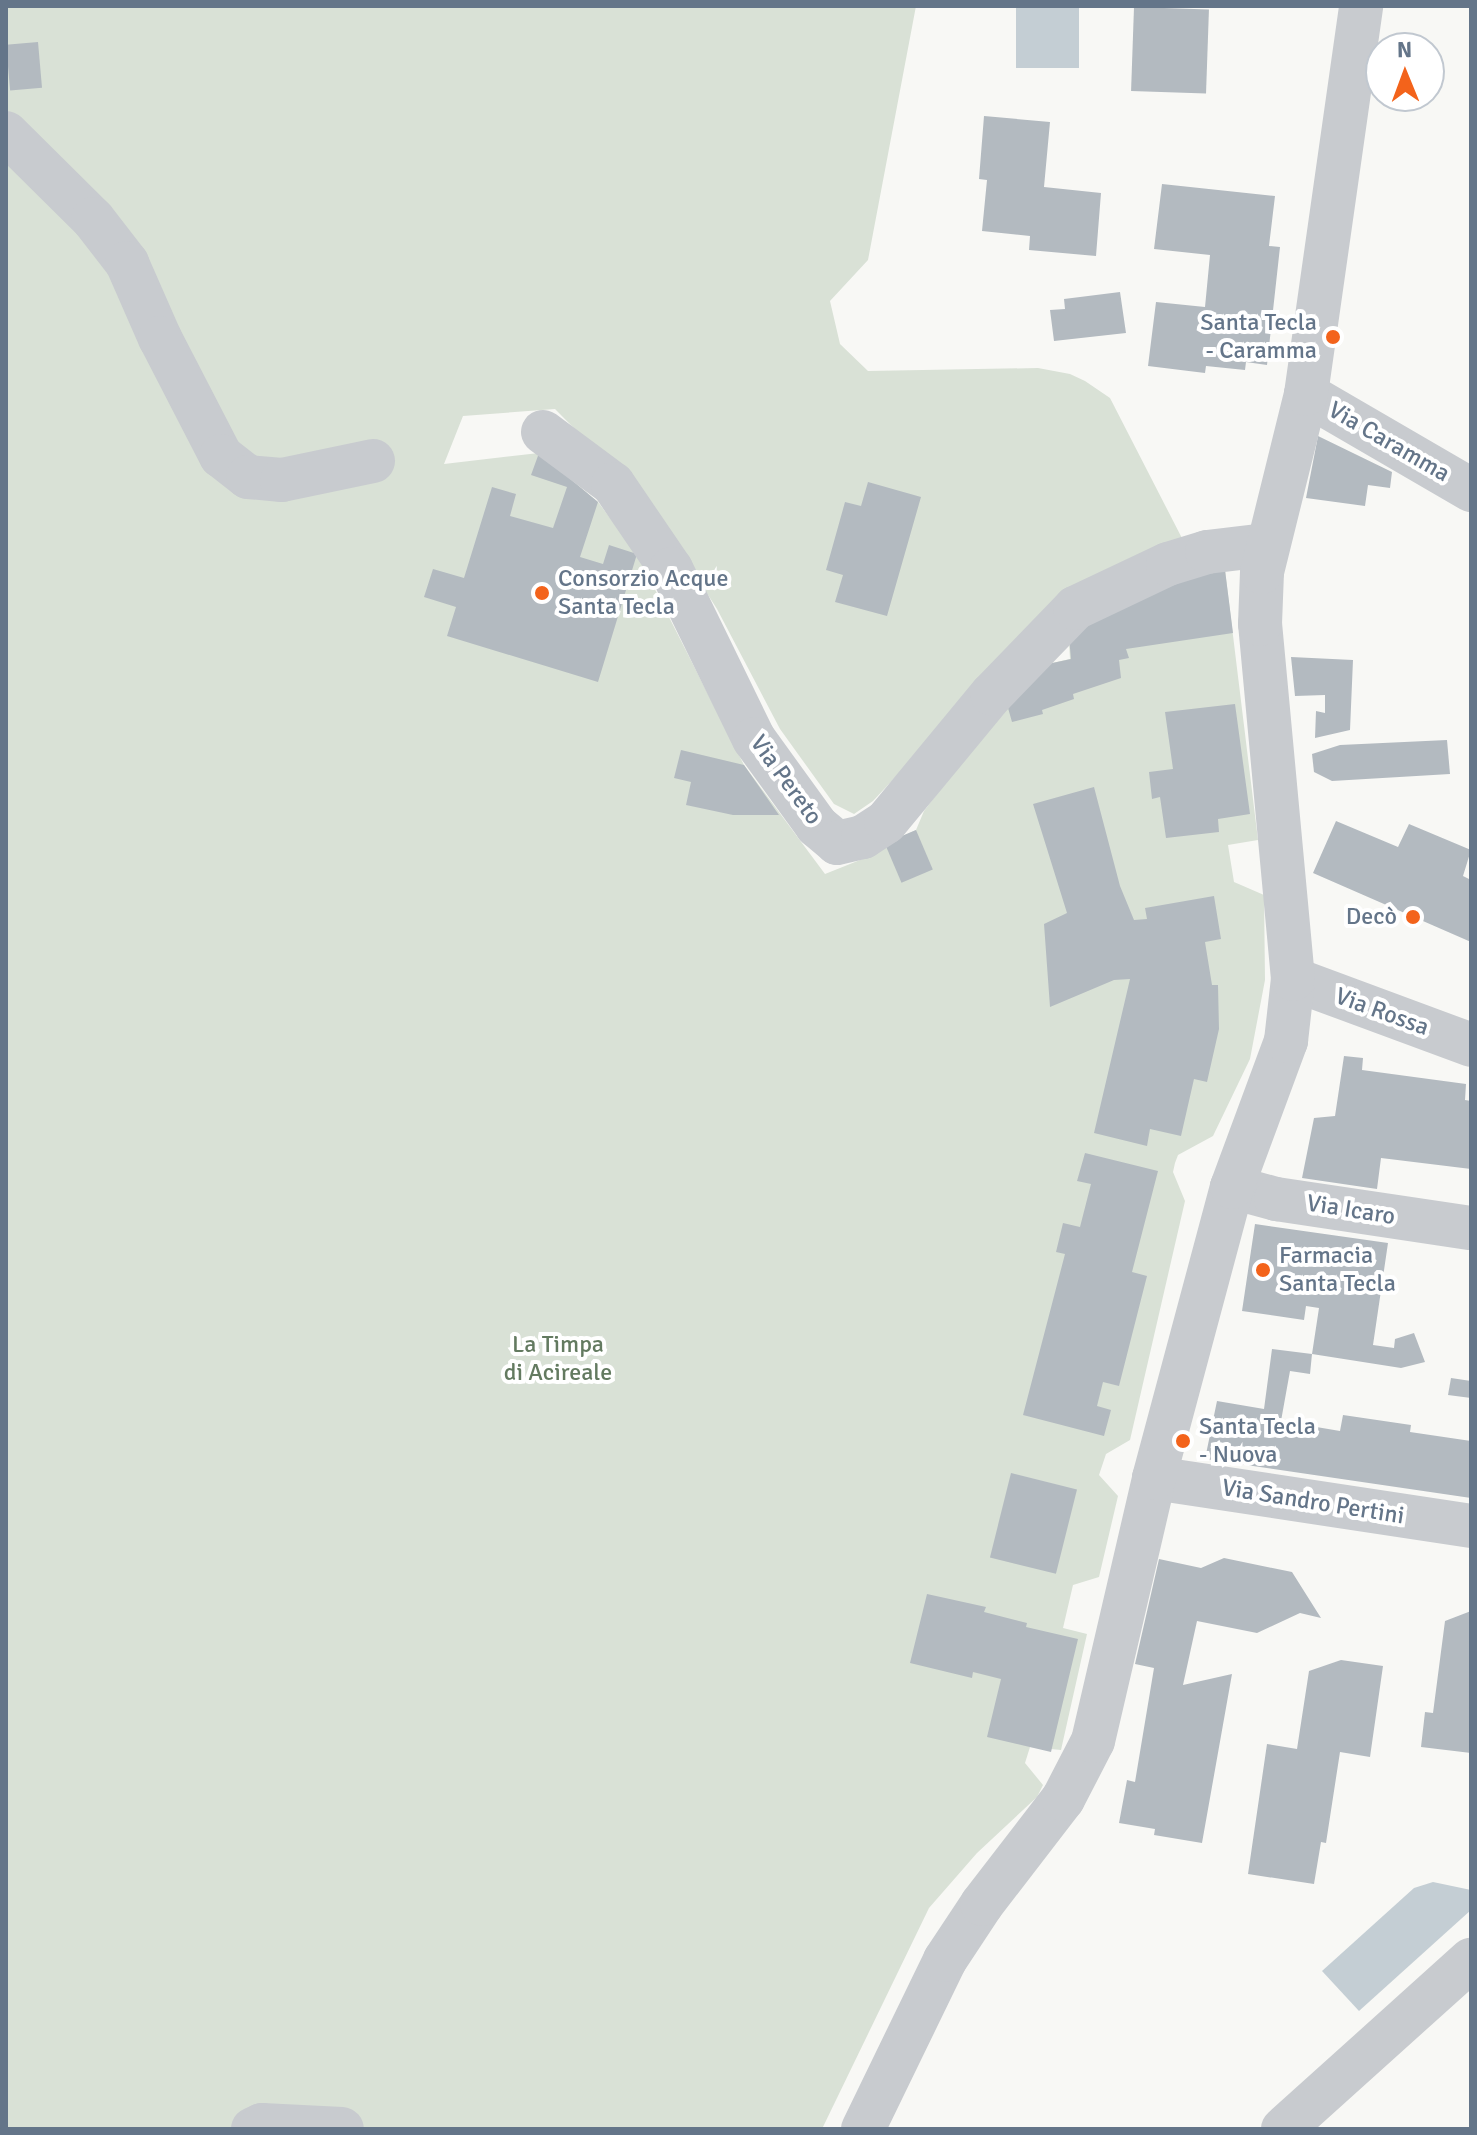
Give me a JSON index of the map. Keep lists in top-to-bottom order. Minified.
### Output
{"streets":{"street":["Via Caramma","Via Pereto","Via Rossa","Via Icaro","Via Sandro Pertini"]},"parks":["La Timpa di Acireale"],"places":["Santa Tecla - Caramma","Consorzio Acque Santa Tecla","Decò","Farmacia Santa Tecla","Santa Tecla - Nuova"],"north":"top"}
